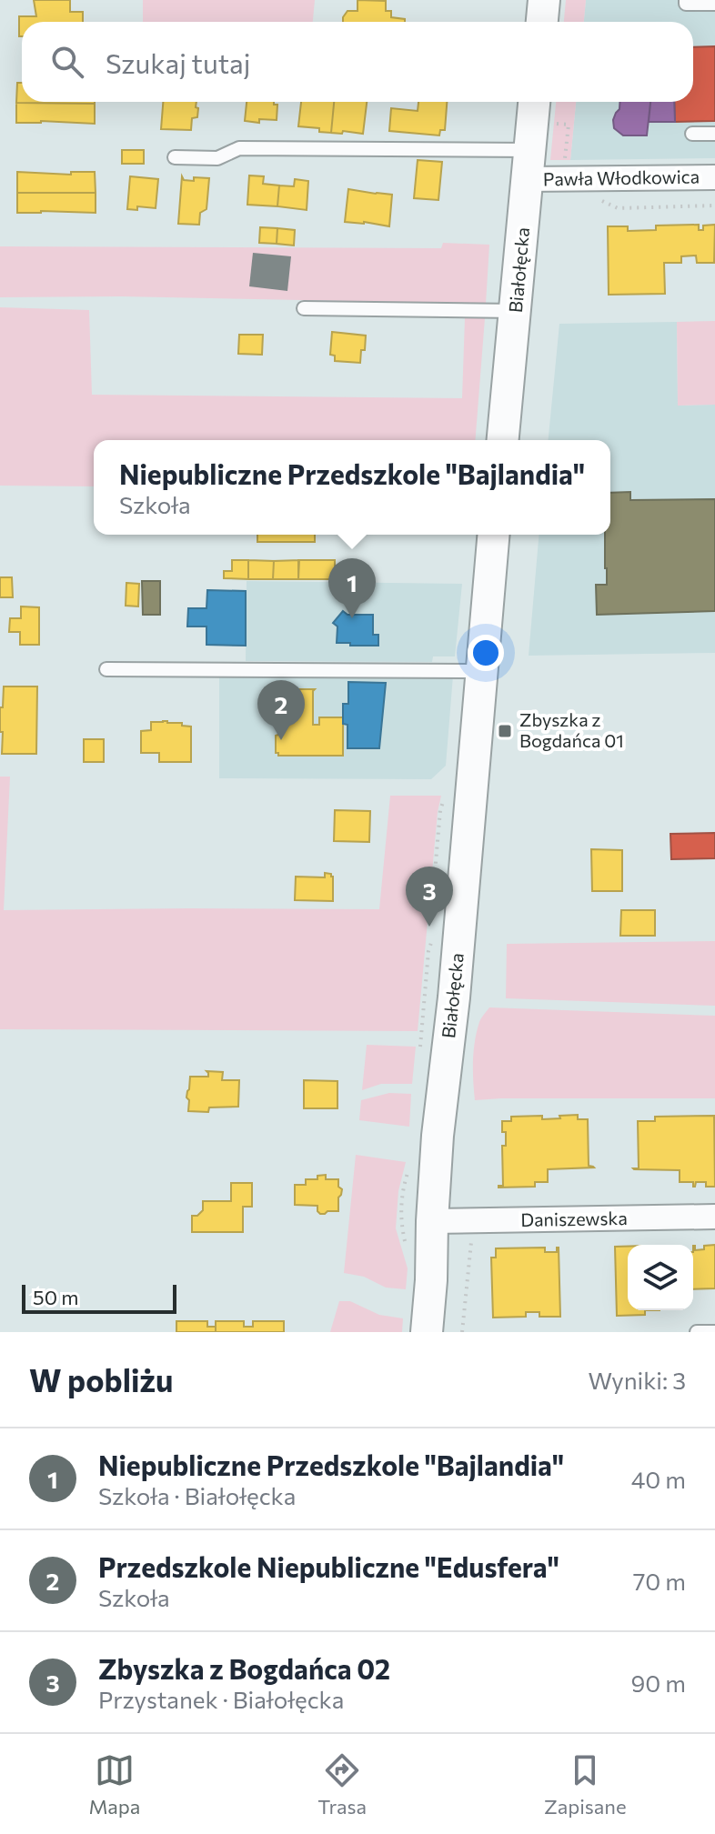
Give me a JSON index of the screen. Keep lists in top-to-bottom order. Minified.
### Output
{"streets":{"street":["Pawła Włodkowica","Białołęcka","Daniszewska"]},"crossings":[["Pawła Włodkowica","Białołęcka"],["Białołęcka","Daniszewska"]],"places":{"transit":["Zbyszka z Bogdańca 01"]},"scale_bar":"50 m","page":{"search":"Szukaj tutaj","popup":["Niepubliczne Przedszkole \"Bajlandia\"","Szkoła"],"pins":["1","2","3"],"scale":"50 m","heading":["W pobliżu","Wyniki: 3"],"list":[{"mark":"1","name":"Niepubliczne Przedszkole \"Bajlandia\"","note":"Szkoła · Białołęcka","value":"40 m"},{"mark":"2","name":"Przedszkole Niepubliczne \"Edusfera\"","note":"Szkoła","value":"70 m"},{"mark":"3","name":"Zbyszka z Bogdańca 02","note":"Przystanek · Białołęcka","value":"90 m"}],"nav":["Mapa","Trasa","Zapisane"]}}
